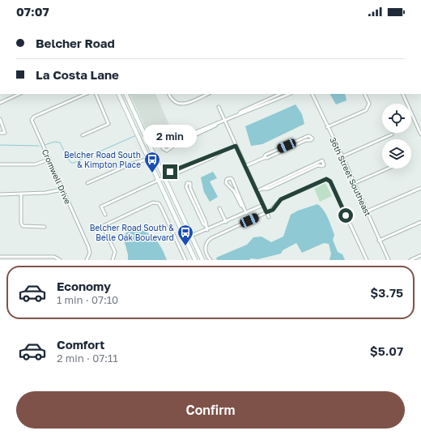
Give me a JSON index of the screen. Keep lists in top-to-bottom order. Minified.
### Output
{"streets":{"street":["Cromwell Drive","36th Street Southeast"]},"places":{"bus stop":["Belcher Road South & Kimpton Place","Belcher Road South & Belle Oak Boulevard"]},"page":{"status":"07:07","banner":["Belcher Road","La Costa Lane"],"bubble":"2 min","list":[{"name":"Economy","note":"1 min · 07:10","value":"$3.75"},{"name":"Comfort","note":"2 min · 07:11","value":"$5.07"}],"buttons":"Confirm"}}
